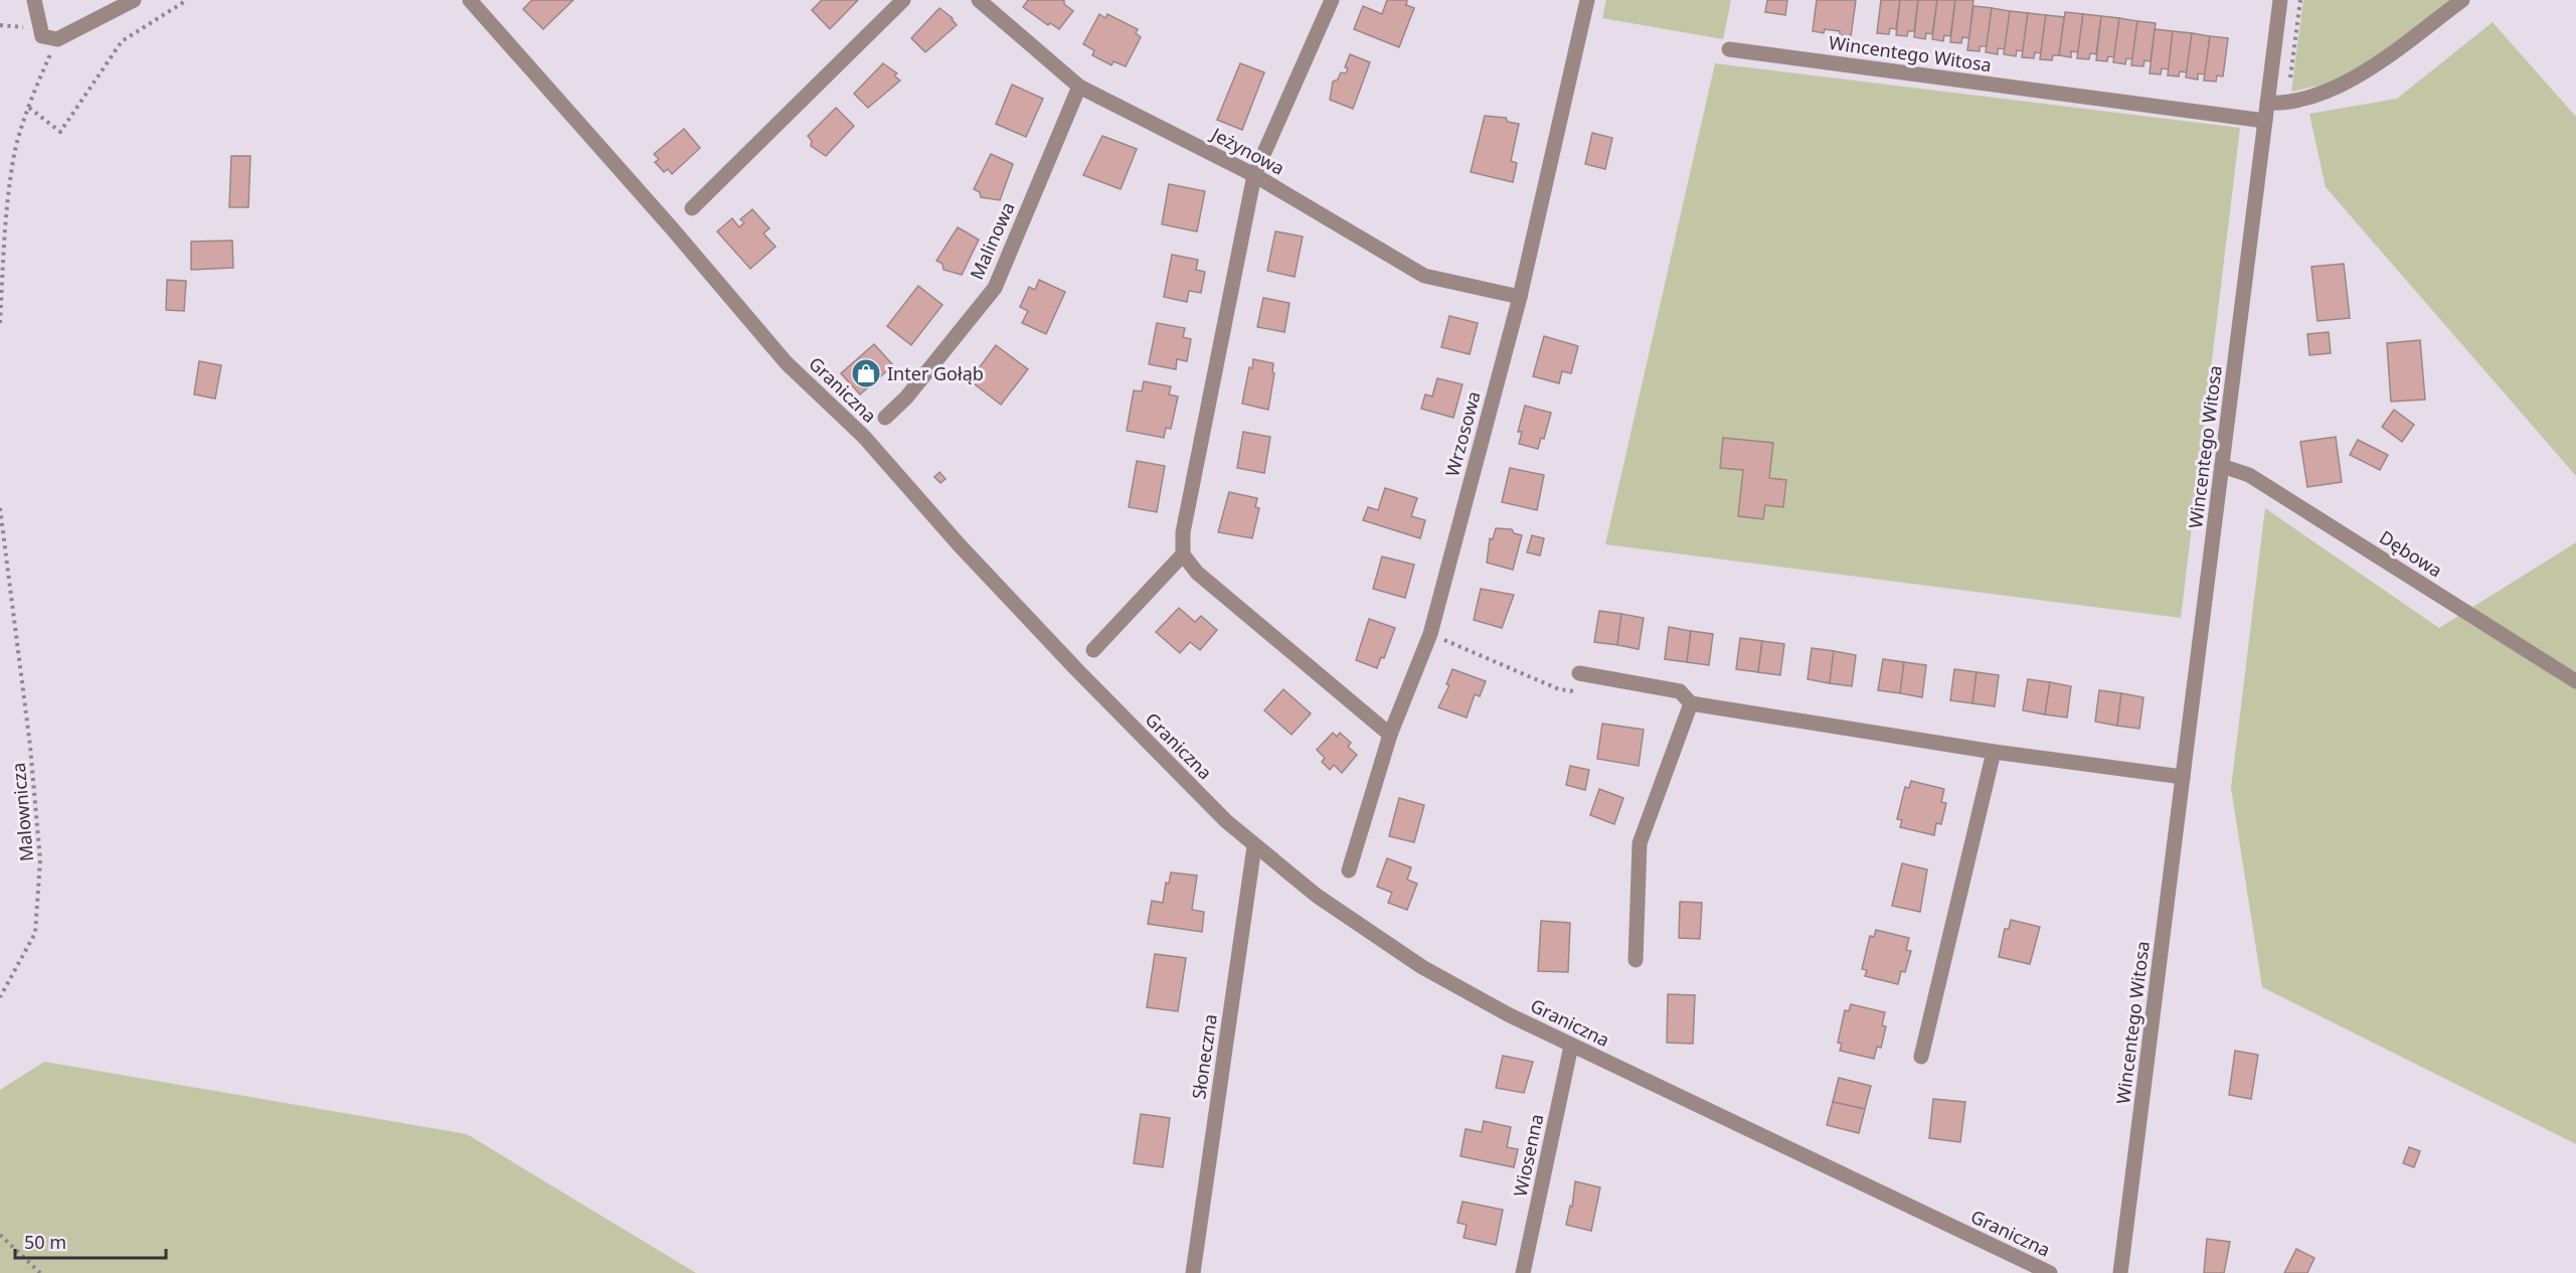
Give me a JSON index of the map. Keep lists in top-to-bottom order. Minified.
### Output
{"streets":{"street":["Wincentego Witosa","Jeżynowa","Malinowa","Graniczna","Wrzosowa","Dębowa","Słoneczna","Wiosenna"],"path":["Malownicza"]},"crossings":[["Wincentego Witosa","Dębowa"],["Jeżynowa","Malinowa"],["Jeżynowa","Wrzosowa"],["Graniczna","Słoneczna"],["Graniczna","Wiosenna"]],"places":{"shop":["Inter Gołąb"]},"scale_bar":"50 m"}
